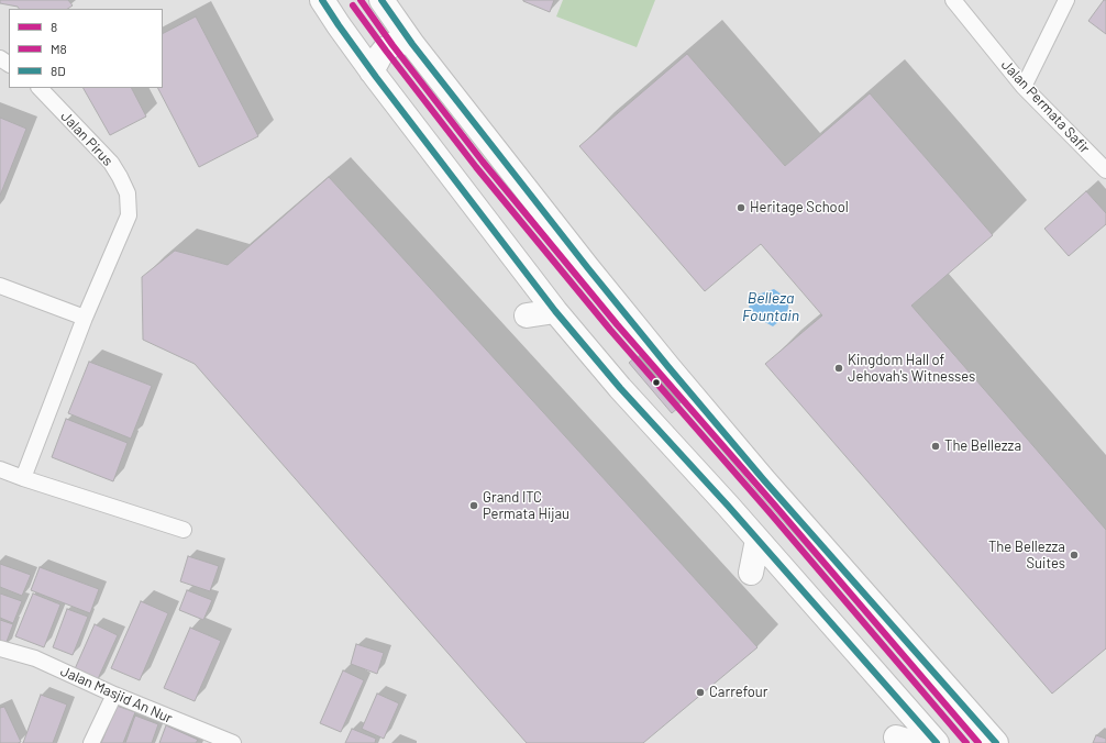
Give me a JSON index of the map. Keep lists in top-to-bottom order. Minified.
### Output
{"streets":{"street":["Jalan Permata Safir","Jalan Pirus","Jalan Masjid An Nur"]},"water":["Belleza Fountain"],"places":["Heritage School","Kingdom Hall of Jehovah's Witnesses","The Bellezza","Grand ITC Permata Hijau","The Bellezza Suites","Carrefour"],"lines":["transit line 8","transit line 8D","transit line M8"],"legend":["8","M8","8D"]}
